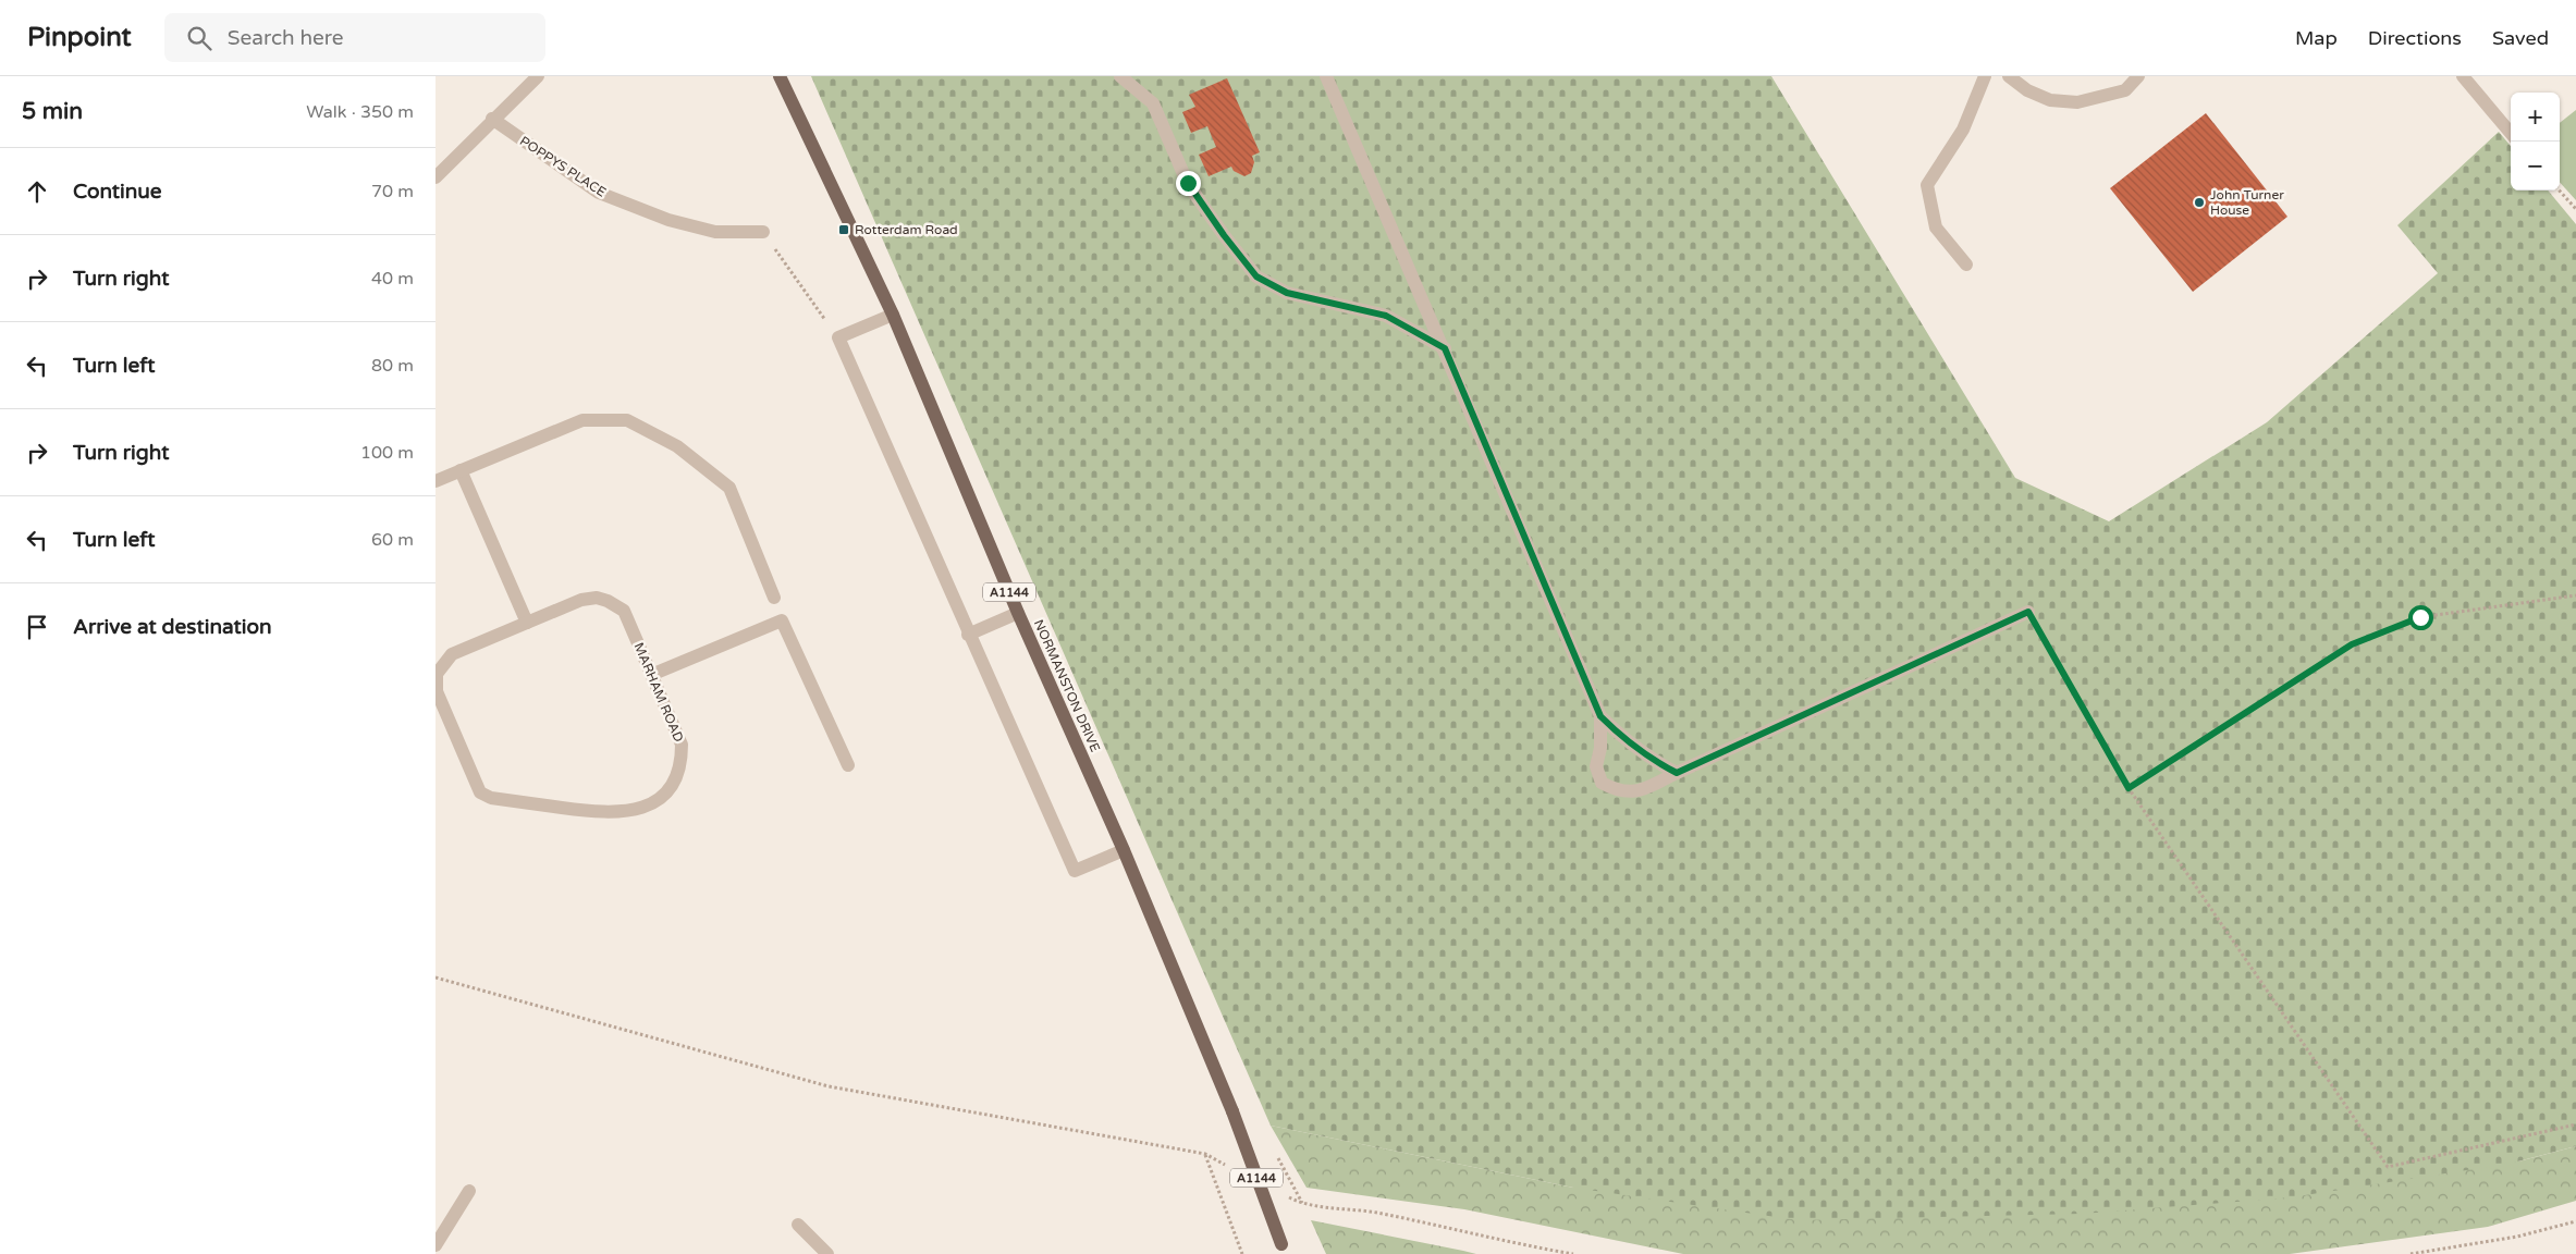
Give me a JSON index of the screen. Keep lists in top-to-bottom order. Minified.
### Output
{"streets":{"main road":["A1144","NORMANSTON DRIVE"],"street":["POPPYS PLACE","MARHAM ROAD"]},"places":{"other":["John Turner House"],"transit":["Rotterdam Road"]},"page":{"header":"Pinpoint","search":"Search here","nav":["Map","Directions","Saved"],"heading":["5 min","Walk · 350 m"],"map_buttons":["+","−"],"list":[["Continue","70 m"],["Turn right","40 m"],["Turn left","80 m"],["Turn right","100 m"],["Turn left","60 m"],"Arrive at destination"]}}
